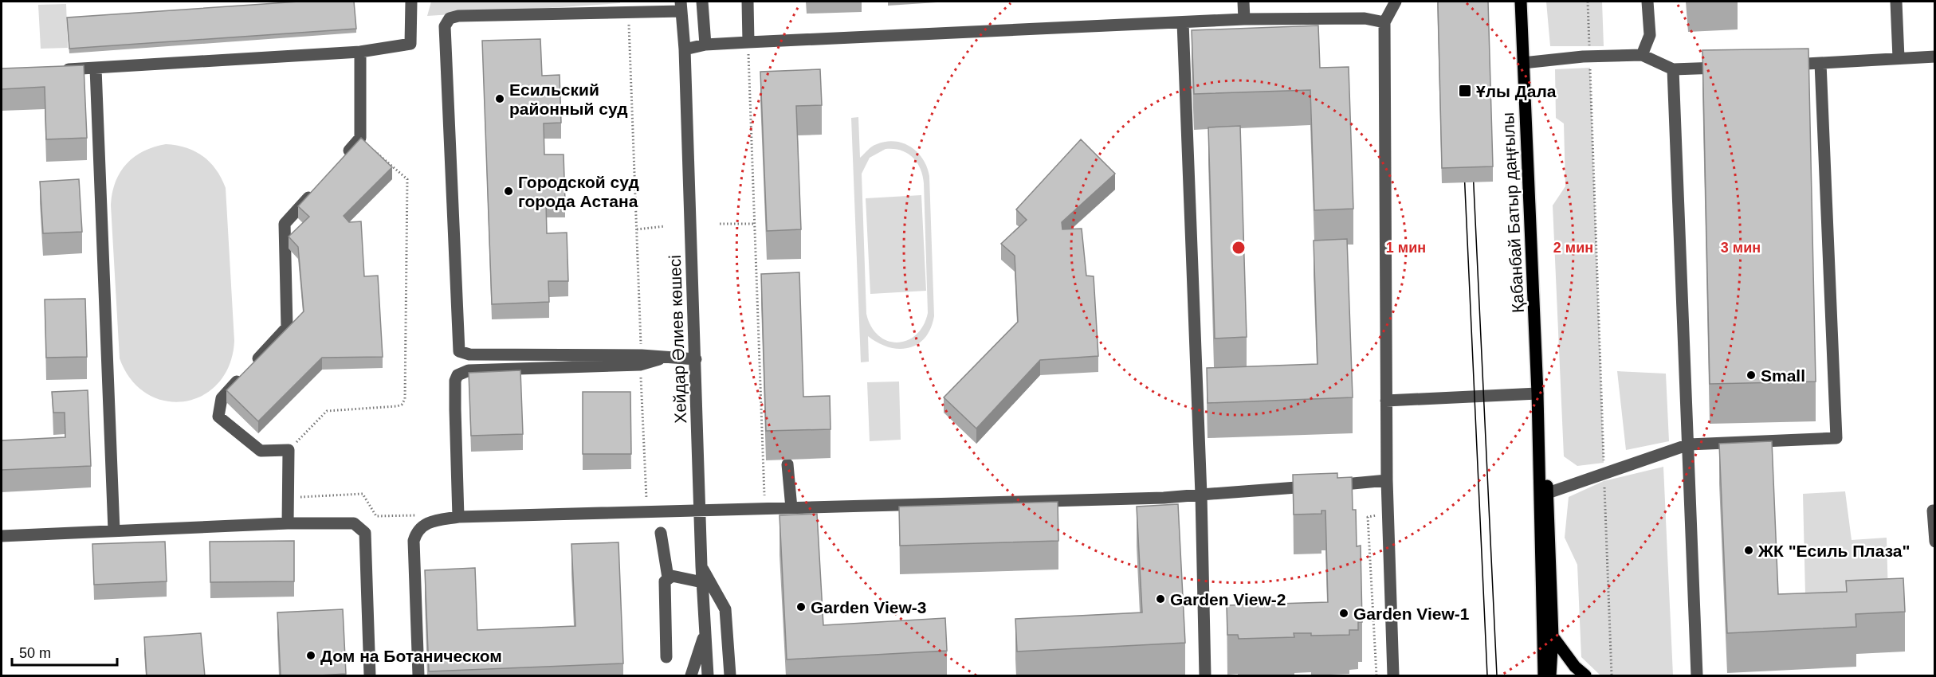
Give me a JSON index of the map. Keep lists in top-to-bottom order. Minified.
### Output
{"streets":{"main road":["Қабанбай Батыр даңғылы"],"street":["Хейдар Әлиев көшесі"]},"places":{"transit":["Ұлы Дала"],"other":["Есильский районный суд","Городской суд города Астана","Small","ЖК \"Есиль Плаза\"","Garden View-2","Garden View-3","Garden View-1","Дом на Ботаническом"]},"scale_bar":"50 m","rings":["1 мин","2 мин","3 мин"]}
